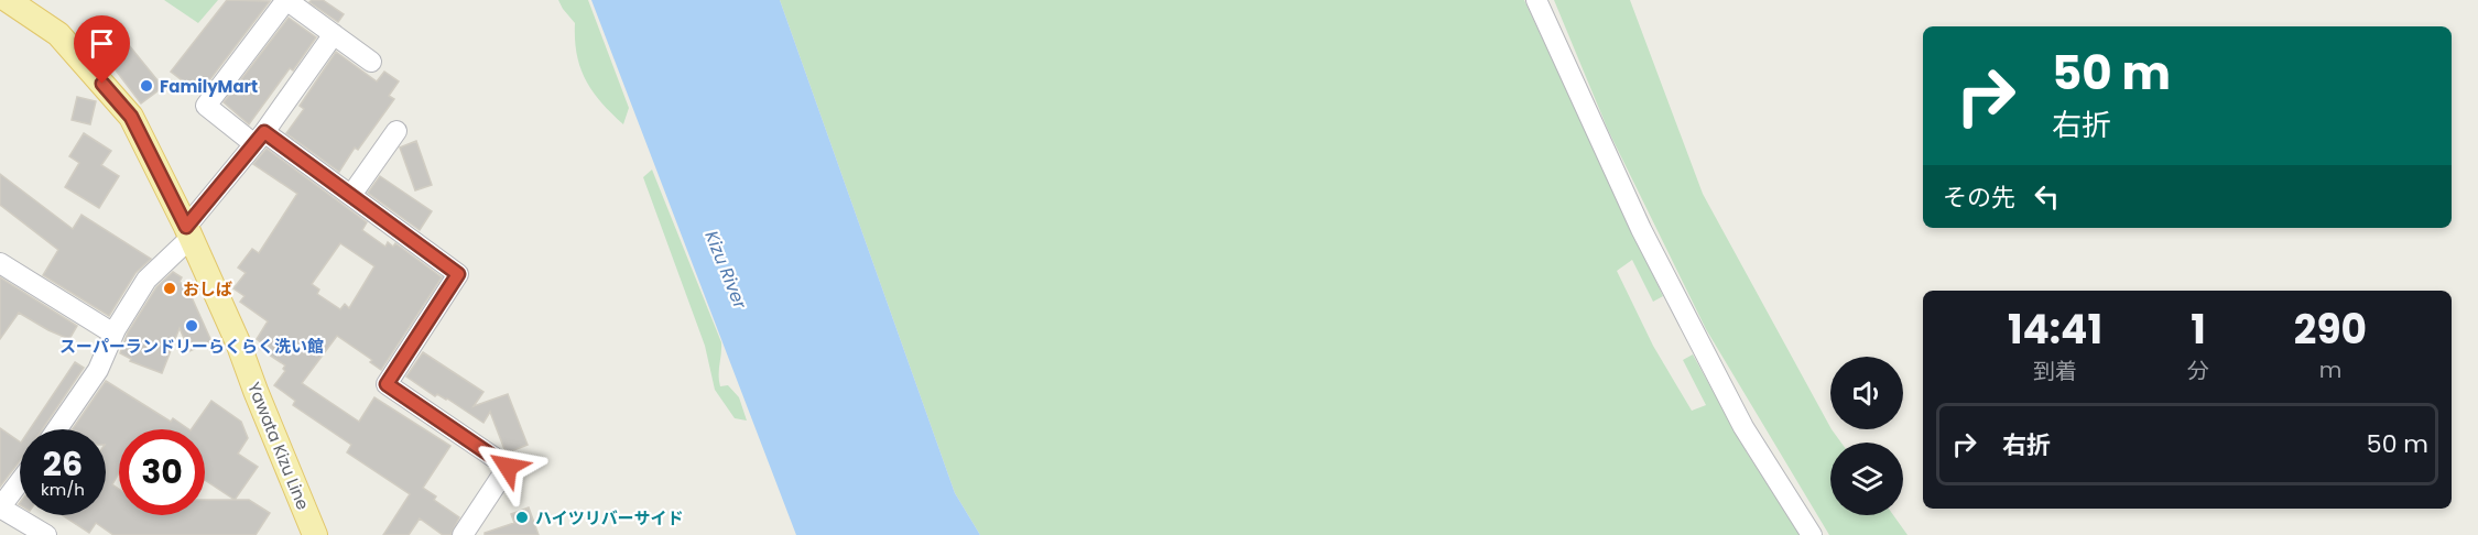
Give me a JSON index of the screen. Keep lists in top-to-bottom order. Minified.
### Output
{"streets":{"main road":["Yawata Kizu Line"]},"water":["Kizu River"],"places":["FamilyMart","おしば","スーパーランドリーらくらく洗い館","ハイツリバーサイド"],"page":{"turn":["50 m","右折"],"then":"その先","eta":["14:41","到着","1","分","290","m"],"list":[{"name":"右折","value":"50 m"}],"speed":"26 km/h","limit":"30"}}
